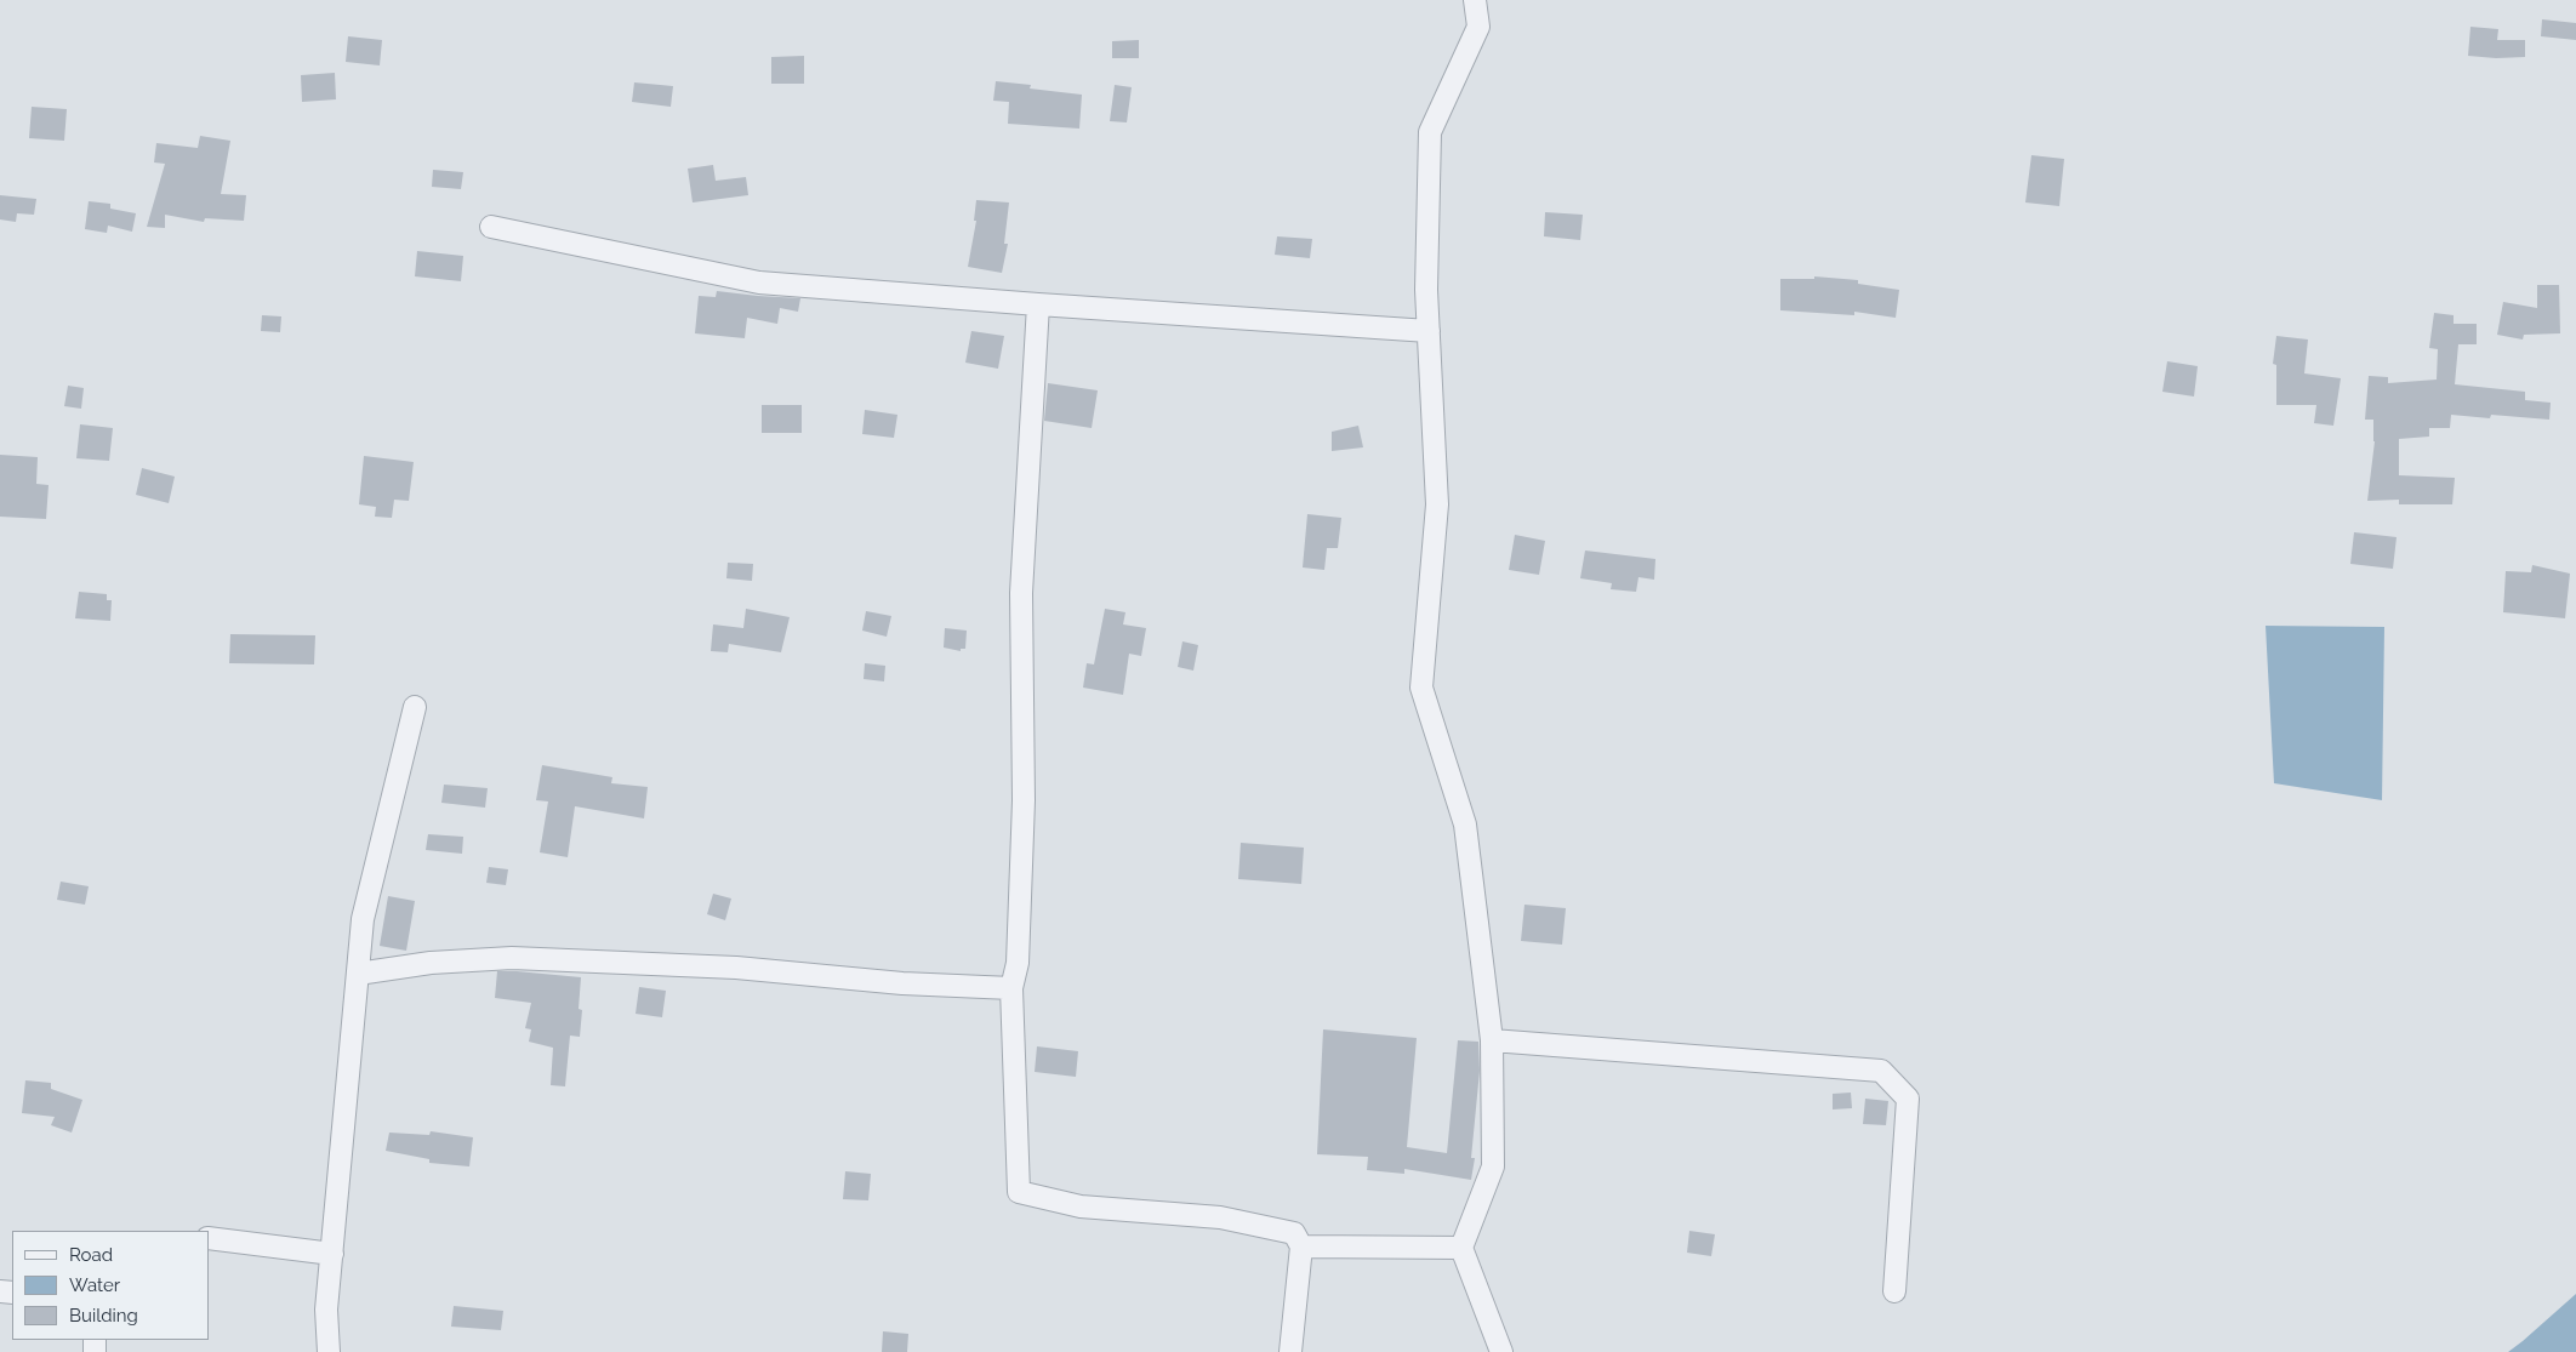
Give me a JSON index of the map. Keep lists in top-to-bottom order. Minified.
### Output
{"legend":["Road","Water","Building"]}
